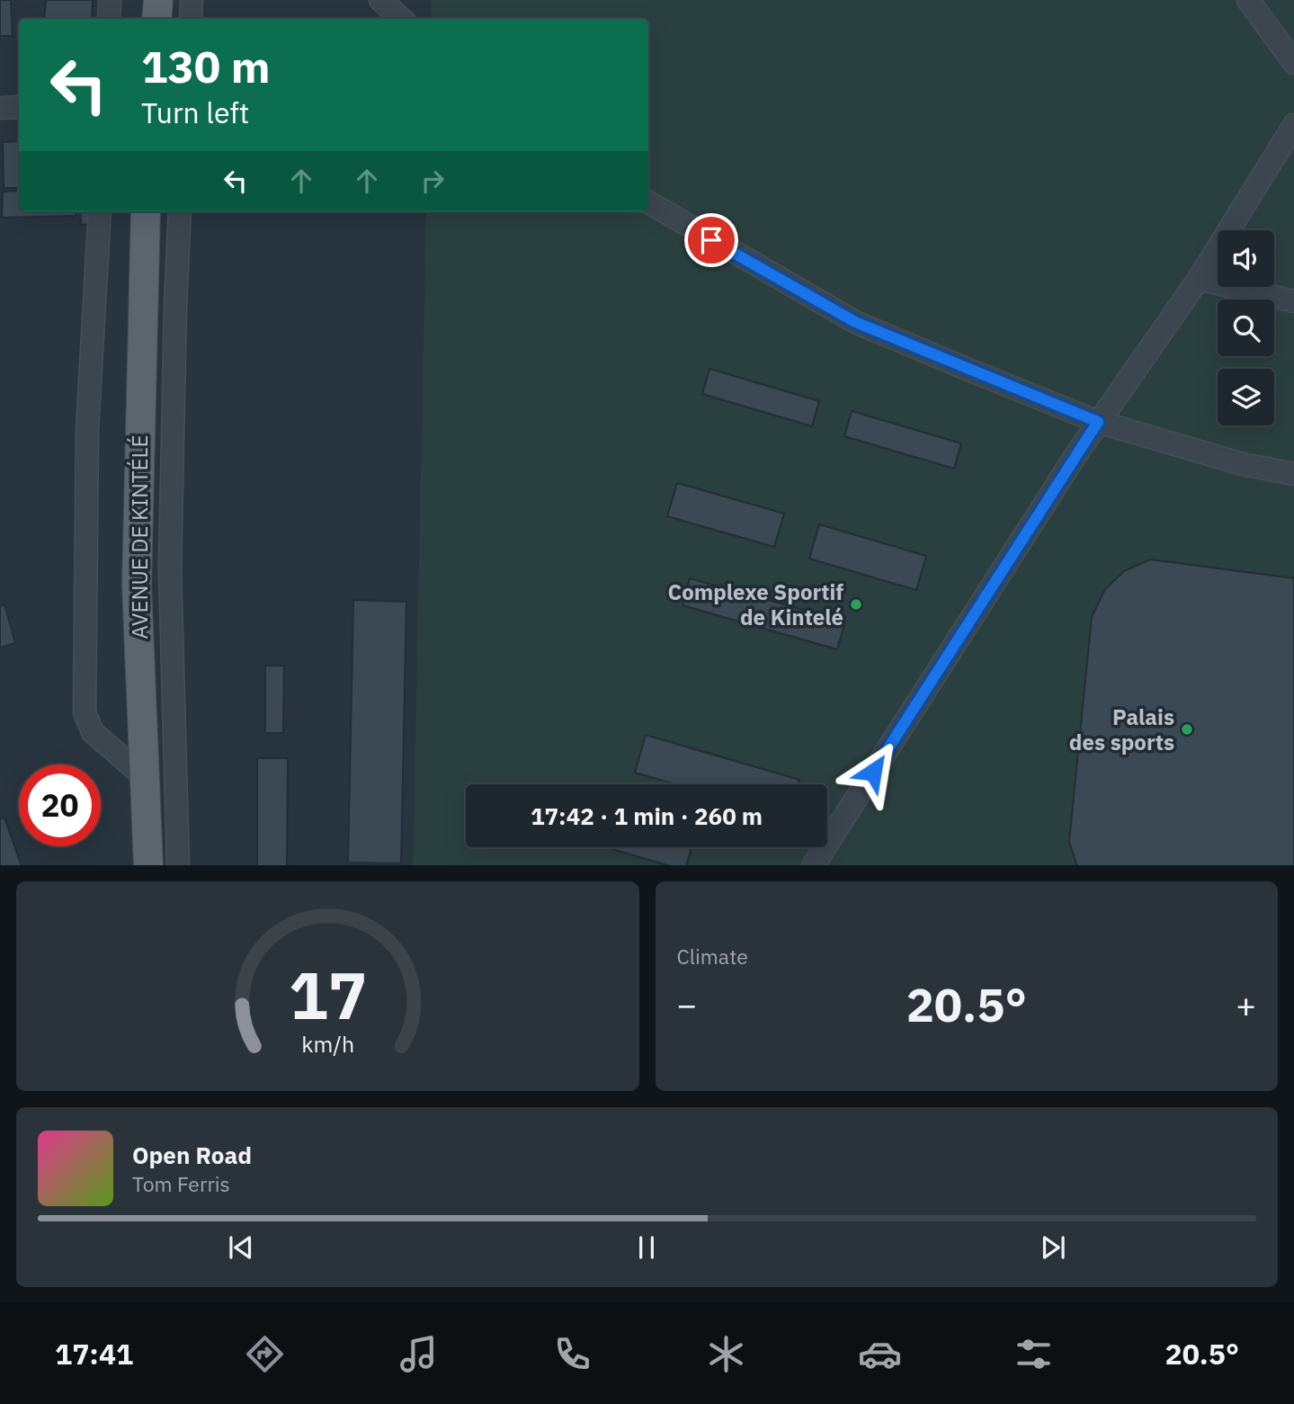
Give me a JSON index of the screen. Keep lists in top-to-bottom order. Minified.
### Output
{"streets":{"main road":["AVENUE DE KINTÉLÉ"]},"places":["Complexe Sportif de Kintelé","Palais des sports"],"page":{"turn":["130 m","Turn left"],"limit":"20","trip":"17:42 · 1 min · 260 m","tile":"Climate","heat":["−","20.5°","+"],"song":["Open Road","Tom Ferris"],"tabs":["17:41","20.5°"],"gauge":["17","km/h"]}}
